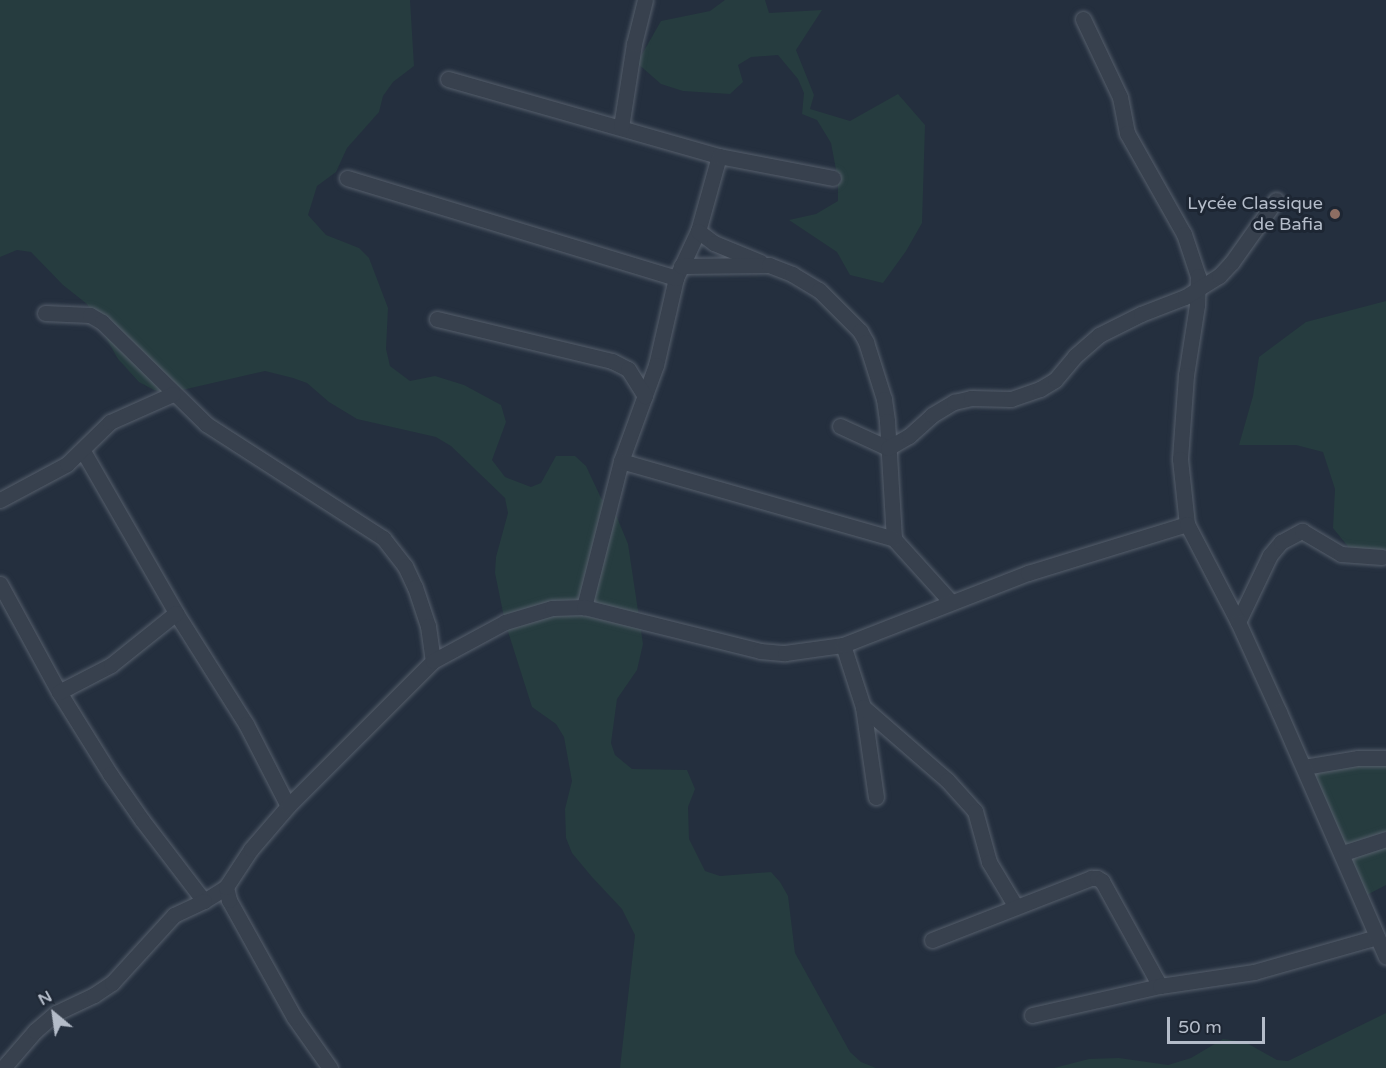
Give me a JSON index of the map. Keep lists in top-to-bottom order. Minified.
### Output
{"places":["Lycée Classique de Bafia"],"scale_bar":"50 m","north":"top left"}
